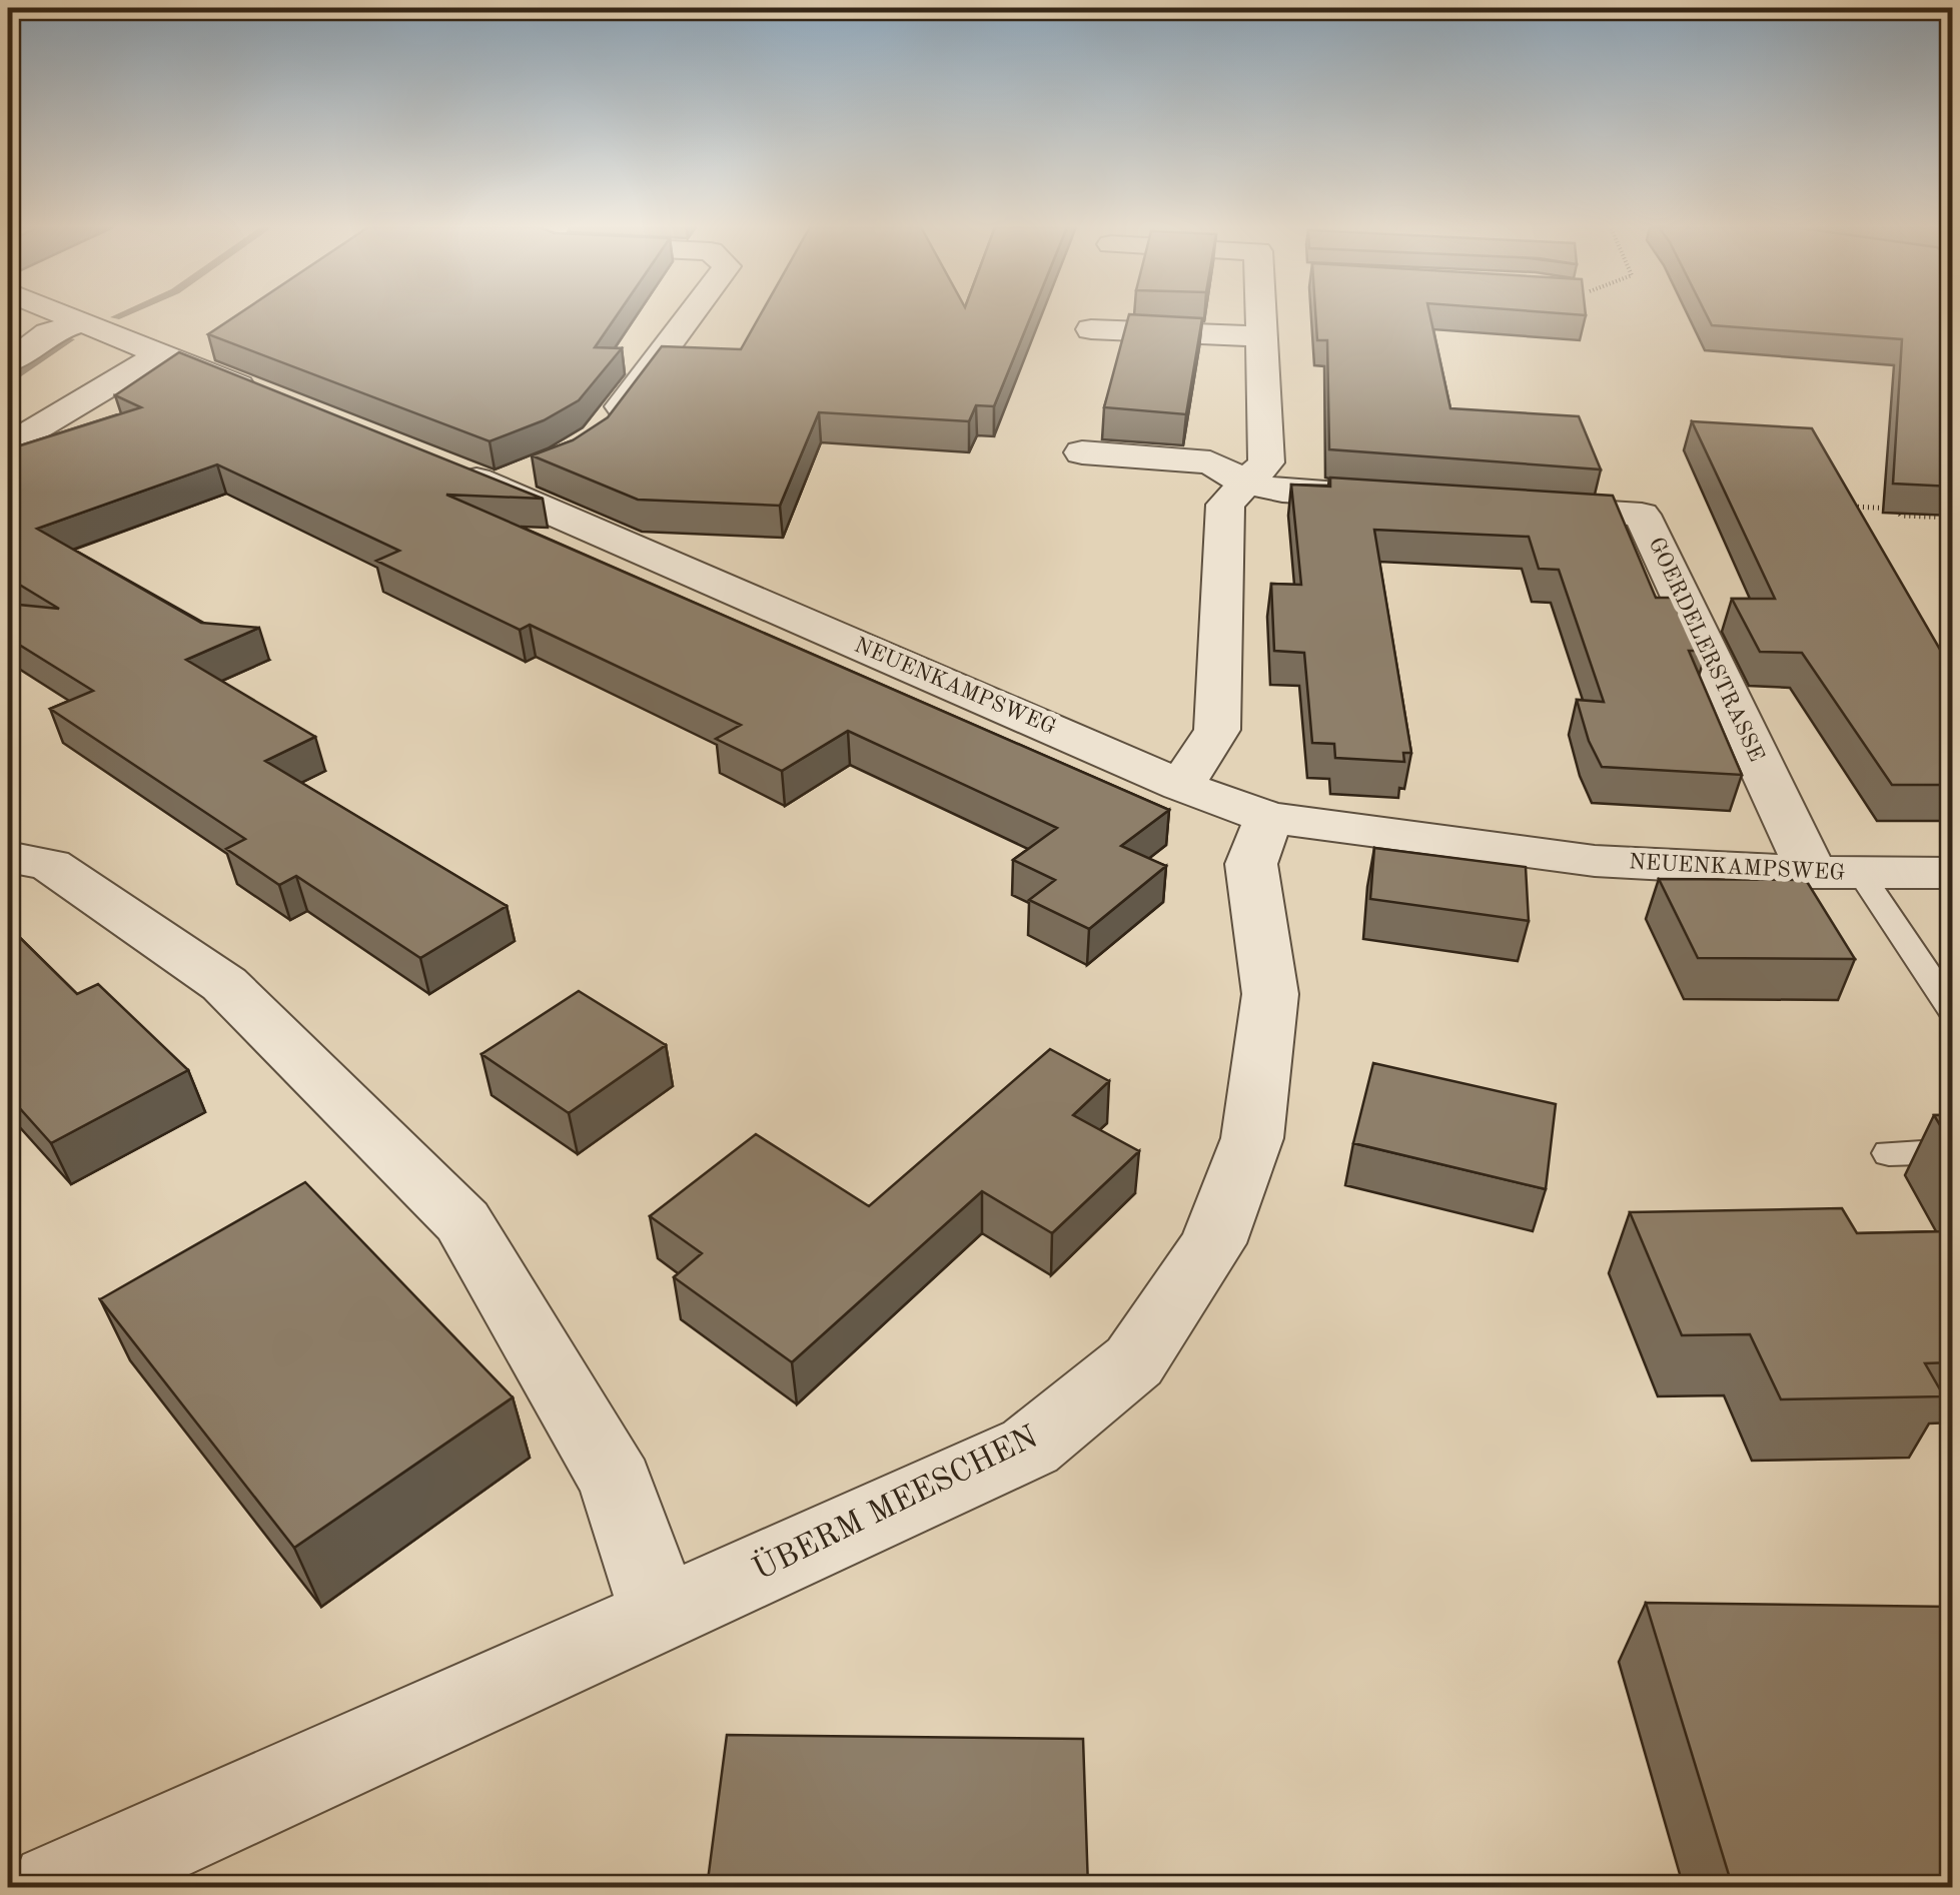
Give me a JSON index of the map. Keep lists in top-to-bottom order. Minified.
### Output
{"streets":{"street":["GOERDELERSTRASSE","NEUENKAMPSWEG","ÜBERM MEESCHEN"]},"crossings":[["GOERDELERSTRASSE","NEUENKAMPSWEG"],["NEUENKAMPSWEG","ÜBERM MEESCHEN"]]}
